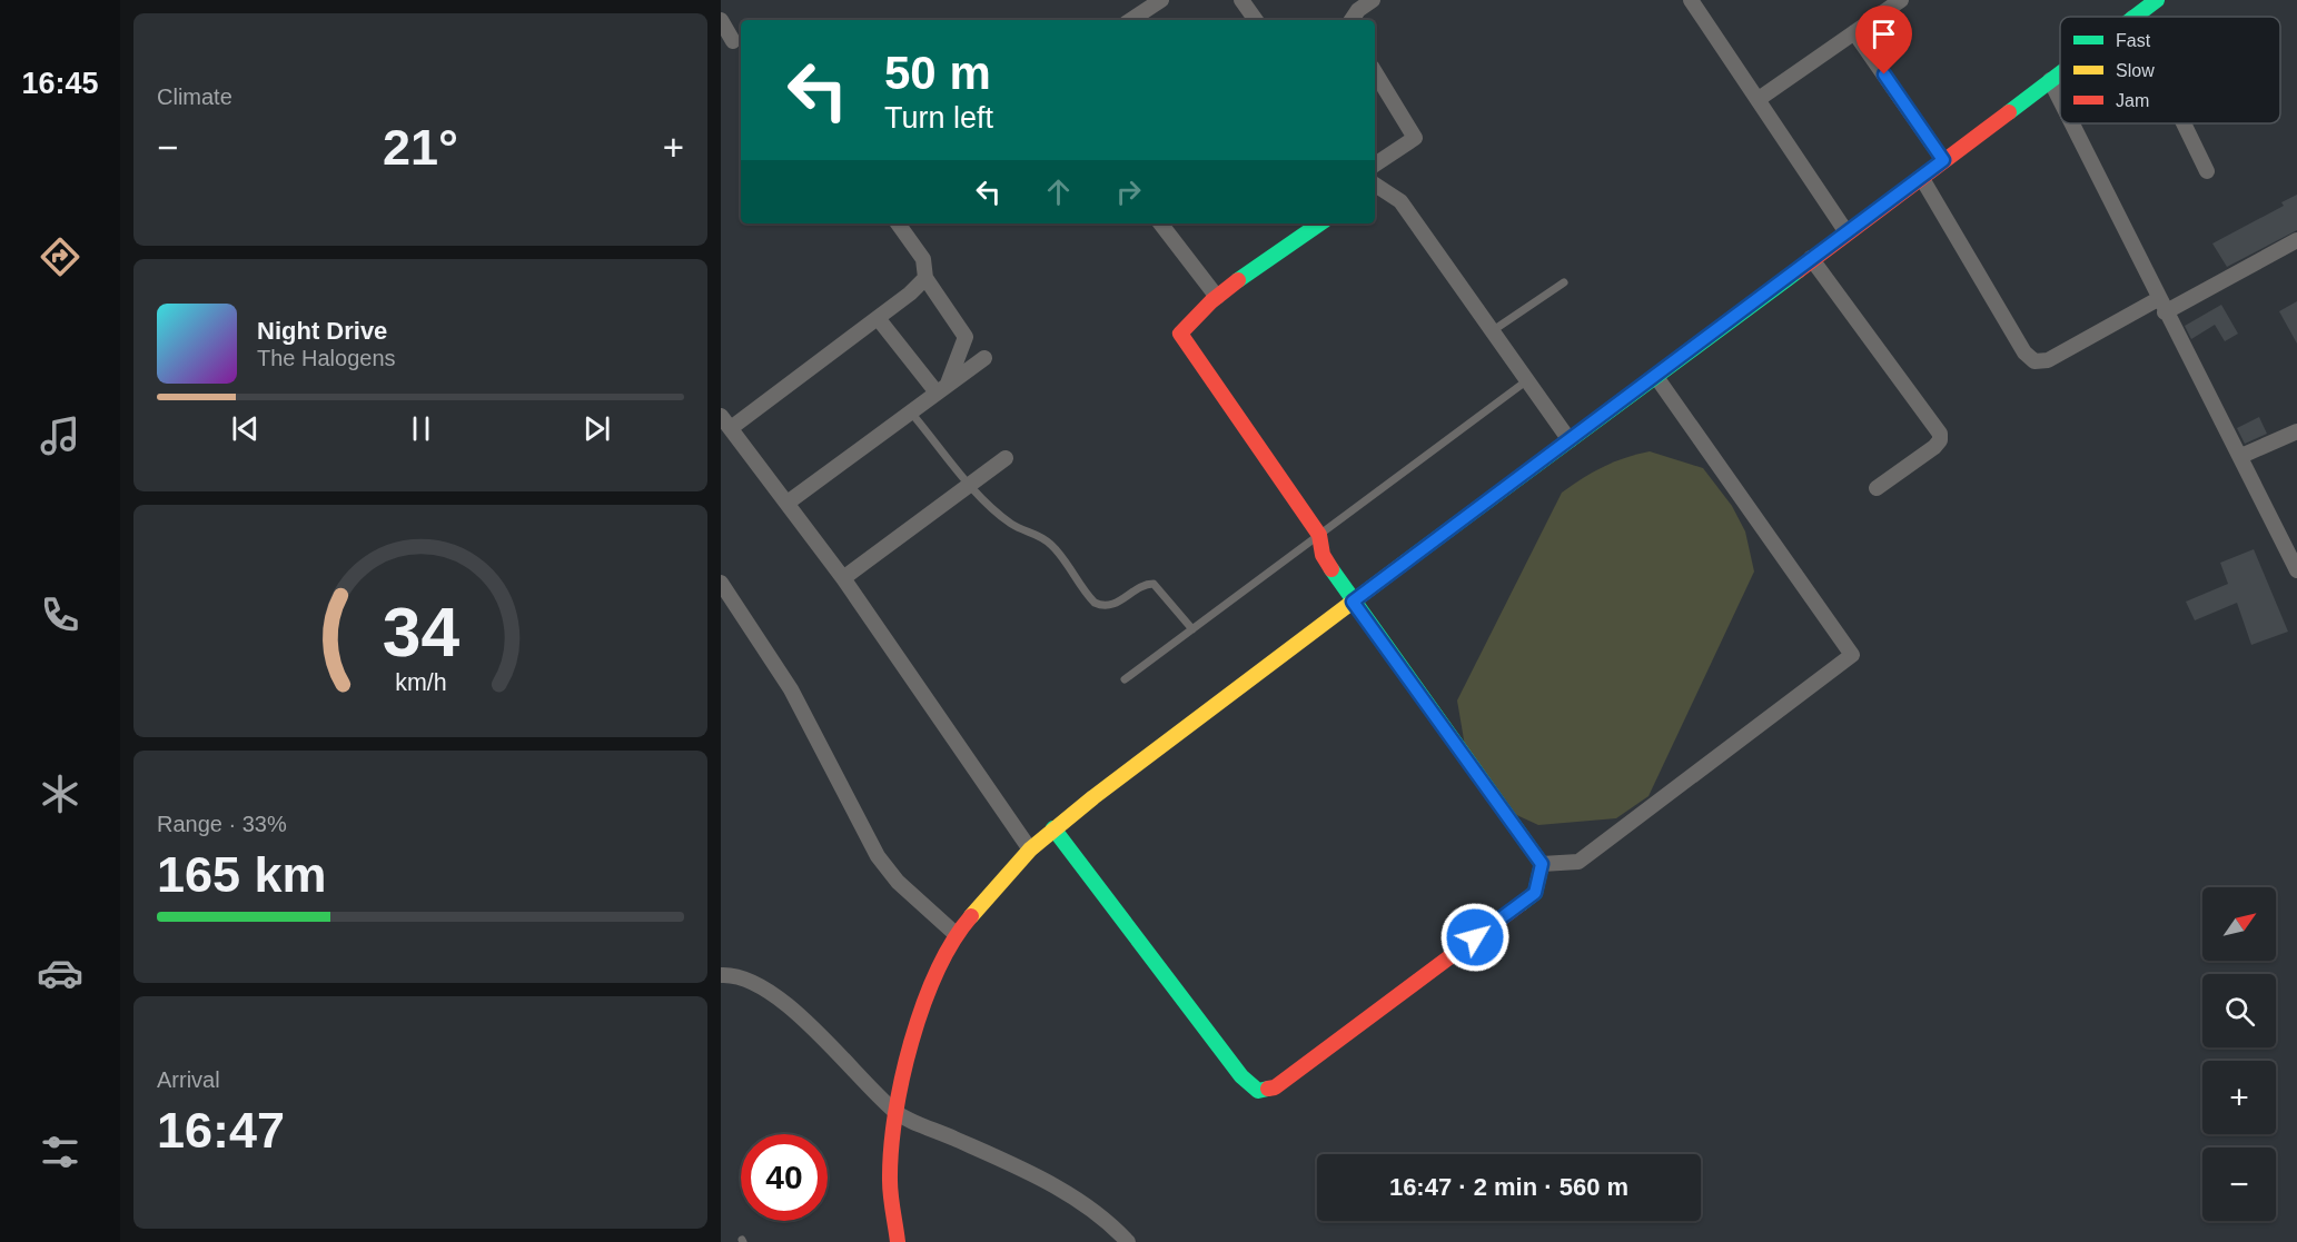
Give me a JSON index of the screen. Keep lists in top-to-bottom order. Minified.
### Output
{"legend":["Fast","Slow","Jam"],"north":"top right","page":{"tabs":"16:45","tile":["Climate",["Range · 33%","165 km"],["Arrival","16:47"]],"turn":["50 m","Turn left"],"heat":["−","21°","+"],"song":["Night Drive","The Halogens"],"map_buttons":["+","−"],"limit":"40","trip":"16:47 · 2 min · 560 m","gauge":["34","km/h"]}}
